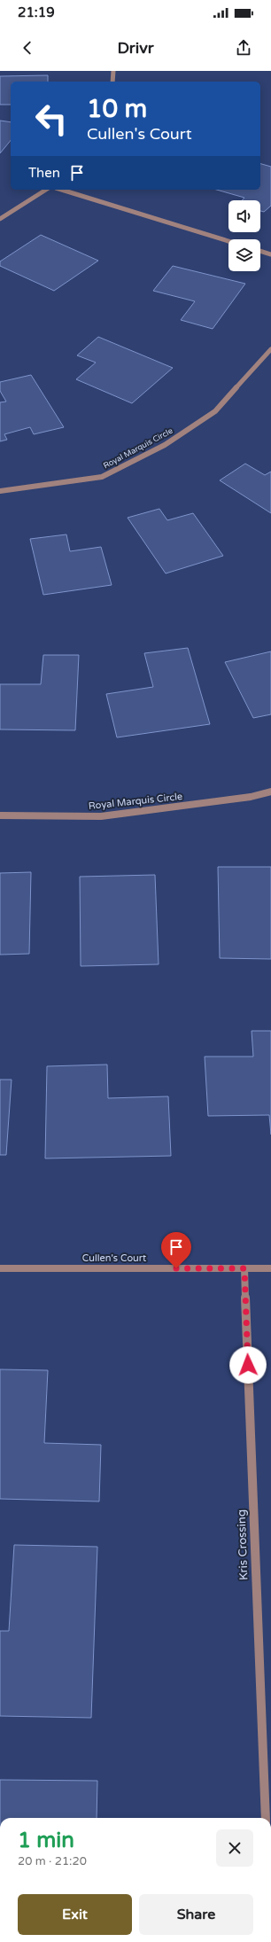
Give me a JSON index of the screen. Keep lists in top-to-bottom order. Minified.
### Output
{"streets":{"street":["Royal Marquis Circle","Cullen's Court","Kris Crossing"]},"crossings":[["Cullen's Court","Kris Crossing"]],"page":{"status":"21:19","header":"Drivr","turn":["10 m","Cullen's Court"],"then":"Then","heading":["1 min","20 m · 21:20"],"buttons":["Exit","Share"]}}
